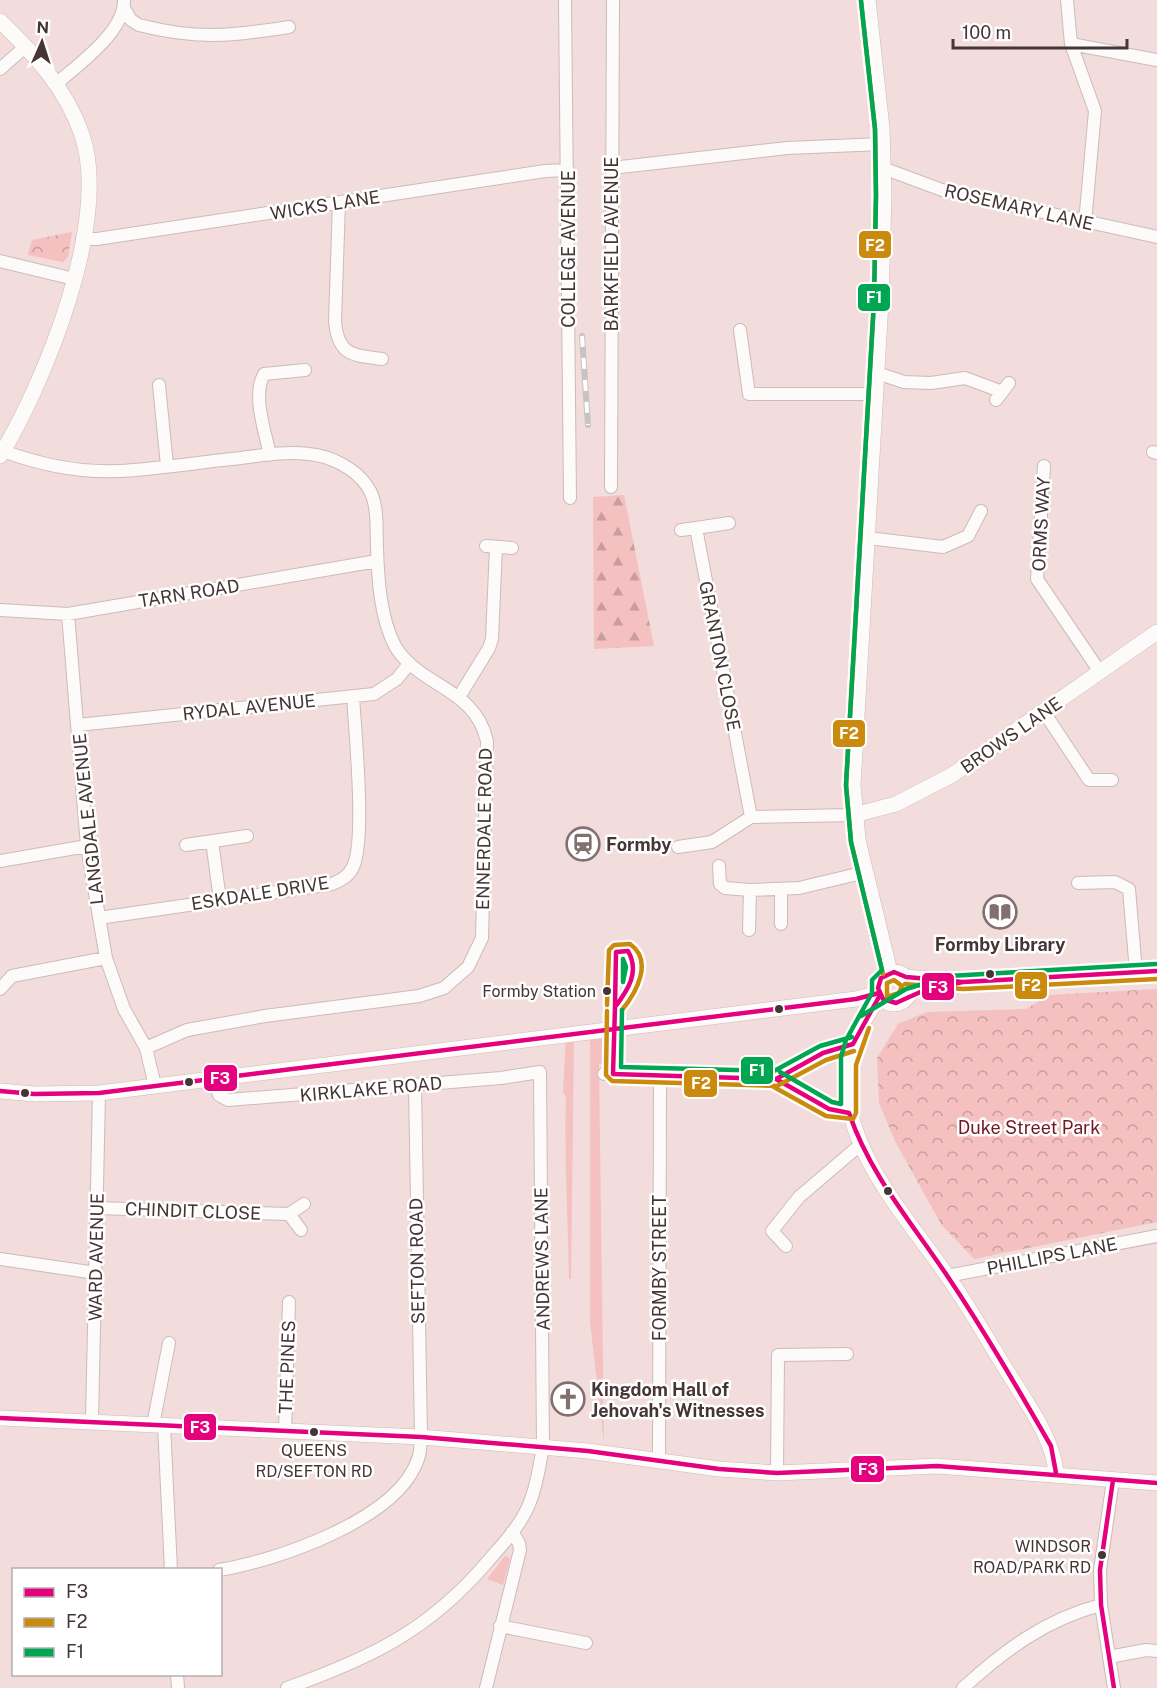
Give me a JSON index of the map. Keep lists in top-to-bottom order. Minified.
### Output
{"streets":{"street":["WICKS LANE","ROSEMARY LANE","BARKFIELD AVENUE","COLLEGE AVENUE","ORMS WAY","TARN ROAD","GRANTON CLOSE","RYDAL AVENUE","BROWS LANE","LANGDALE AVENUE","ENNERDALE ROAD","ESKDALE DRIVE","KIRKLAKE ROAD","CHINDIT CLOSE","PHILLIPS LANE","WARD AVENUE","ANDREWS LANE","SEFTON ROAD","FORMBY STREET","THE PINES"]},"crossings":[["WICKS LANE","COLLEGE AVENUE"],["ORMS WAY","BROWS LANE"],["TARN ROAD","LANGDALE AVENUE"],["TARN ROAD","ENNERDALE ROAD"],["RYDAL AVENUE","LANGDALE AVENUE"],["RYDAL AVENUE","ENNERDALE ROAD"],["RYDAL AVENUE","ESKDALE DRIVE"],["LANGDALE AVENUE","ENNERDALE ROAD"],["LANGDALE AVENUE","ESKDALE DRIVE"],["LANGDALE AVENUE","KIRKLAKE ROAD"],["KIRKLAKE ROAD","WARD AVENUE"],["KIRKLAKE ROAD","ANDREWS LANE"],["KIRKLAKE ROAD","SEFTON ROAD"],["CHINDIT CLOSE","WARD AVENUE"]],"parks":["Duke Street Park"],"places":{"station":["Formby"],"library":["Formby Library"],"other":["Formby Station","QUEENS RD/SEFTON RD","WINDSOR ROAD/PARK RD"],"church":["Kingdom Hall of Jehovah's Witnesses"]},"lines":["transit line F2","transit line F1","transit line F3"],"legend":["F3","F2","F1"],"scale_bar":"100 m","north":"top"}
